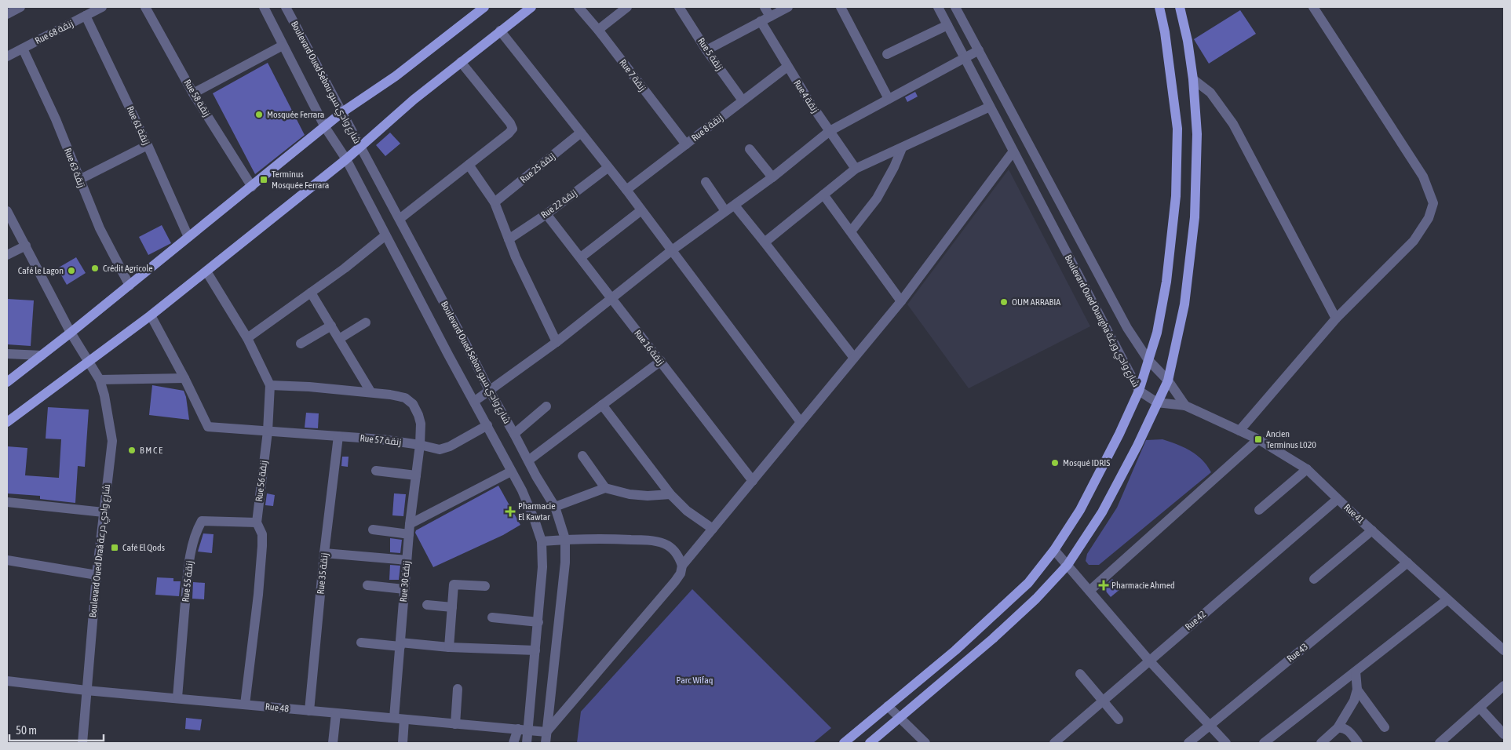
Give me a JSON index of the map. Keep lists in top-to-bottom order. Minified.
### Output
{"streets":{"street":["Rue 68 زنقة","Rue 5 زنقة","Rue 7 زنقة","Boulevard Oued Sebou شارع وادي سبو","Rue 4 زنقة","Rue 58 زنقة","Rue 61 زنقة","Rue 8 زنقة","Rue 63 زنقة","Rue 25 زنقة","Rue 22 زنقة","Boulevard Oued Ouargha شارع وادي ورغة","Rue 16 زنقة","Rue 57 زنقة","Rue 56 زنقة","Rue 41","Boulevard Oued Draâ شارع وادي درعة","Rue 35 زنقة","Rue 55 زنقة","Rue 30 زنقة","Rue 42","Rue 43","Rue 48"]},"crossings":[["Rue 68 زنقة","Rue 61 زنقة"],["Rue 68 زنقة","Rue 63 زنقة"],["Rue 5 زنقة","Rue 8 زنقة"],["Rue 7 زنقة","Rue 8 زنقة"],["Boulevard Oued Sebou شارع وادي سبو","Rue 57 زنقة"],["Boulevard Oued Sebou شارع وادي سبو","Rue 48"],["Rue 4 زنقة","Rue 8 زنقة"],["Rue 22 زنقة","Rue 16 زنقة"],["Boulevard Oued Ouargha شارع وادي ورغة","Rue 41"],["Rue 57 زنقة","Rue 56 زنقة"],["Rue 57 زنقة","Rue 35 زنقة"],["Rue 57 زنقة","Rue 30 زنقة"],["Rue 56 زنقة","Rue 55 زنقة"],["Rue 56 زنقة","Rue 30 زنقة"],["Rue 56 زنقة","Rue 48"],["Rue 41","Rue 42"],["Rue 41","Rue 43"],["Boulevard Oued Draâ شارع وادي درعة","Rue 48"],["Rue 35 زنقة","Rue 48"],["Rue 55 زنقة","Rue 48"],["Rue 30 زنقة","Rue 48"]],"parks":["Parc Wifaq"],"places":{"other":["Mosquée Ferrara","Crédit Agricole","Café le Lagon","OUM ARRABIA","B M C E","Mosqué IDRIS"],"transit":["Terminus Mosquée Ferrara","Ancien Terminus L020","Café El Qods"],"health":["Pharmacie El Kawtar","Pharmacie Ahmed"]},"scale_bar":"50 m"}
